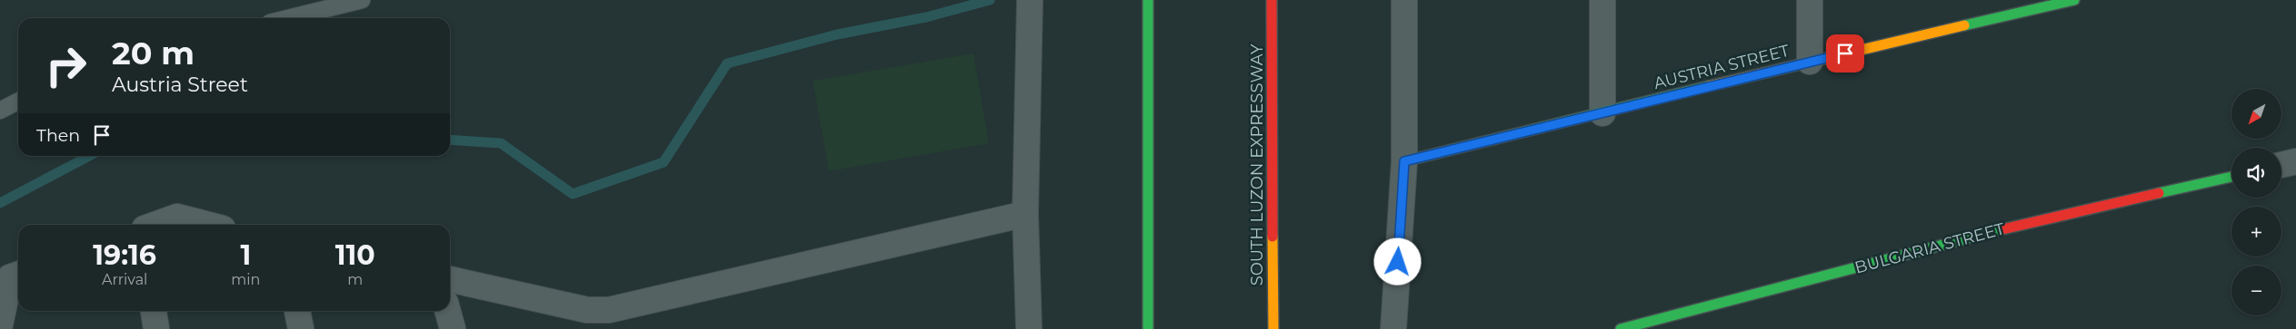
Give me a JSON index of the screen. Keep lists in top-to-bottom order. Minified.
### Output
{"streets":{"main road":["AUSTRIA STREET","SOUTH LUZON EXPRESSWAY","BULGARIA STREET"]},"north":"bottom left","page":{"turn":["20 m","Austria Street"],"map_buttons":["+","−"],"then":"Then","eta":["19:16","Arrival","1","min","110","m"]}}
